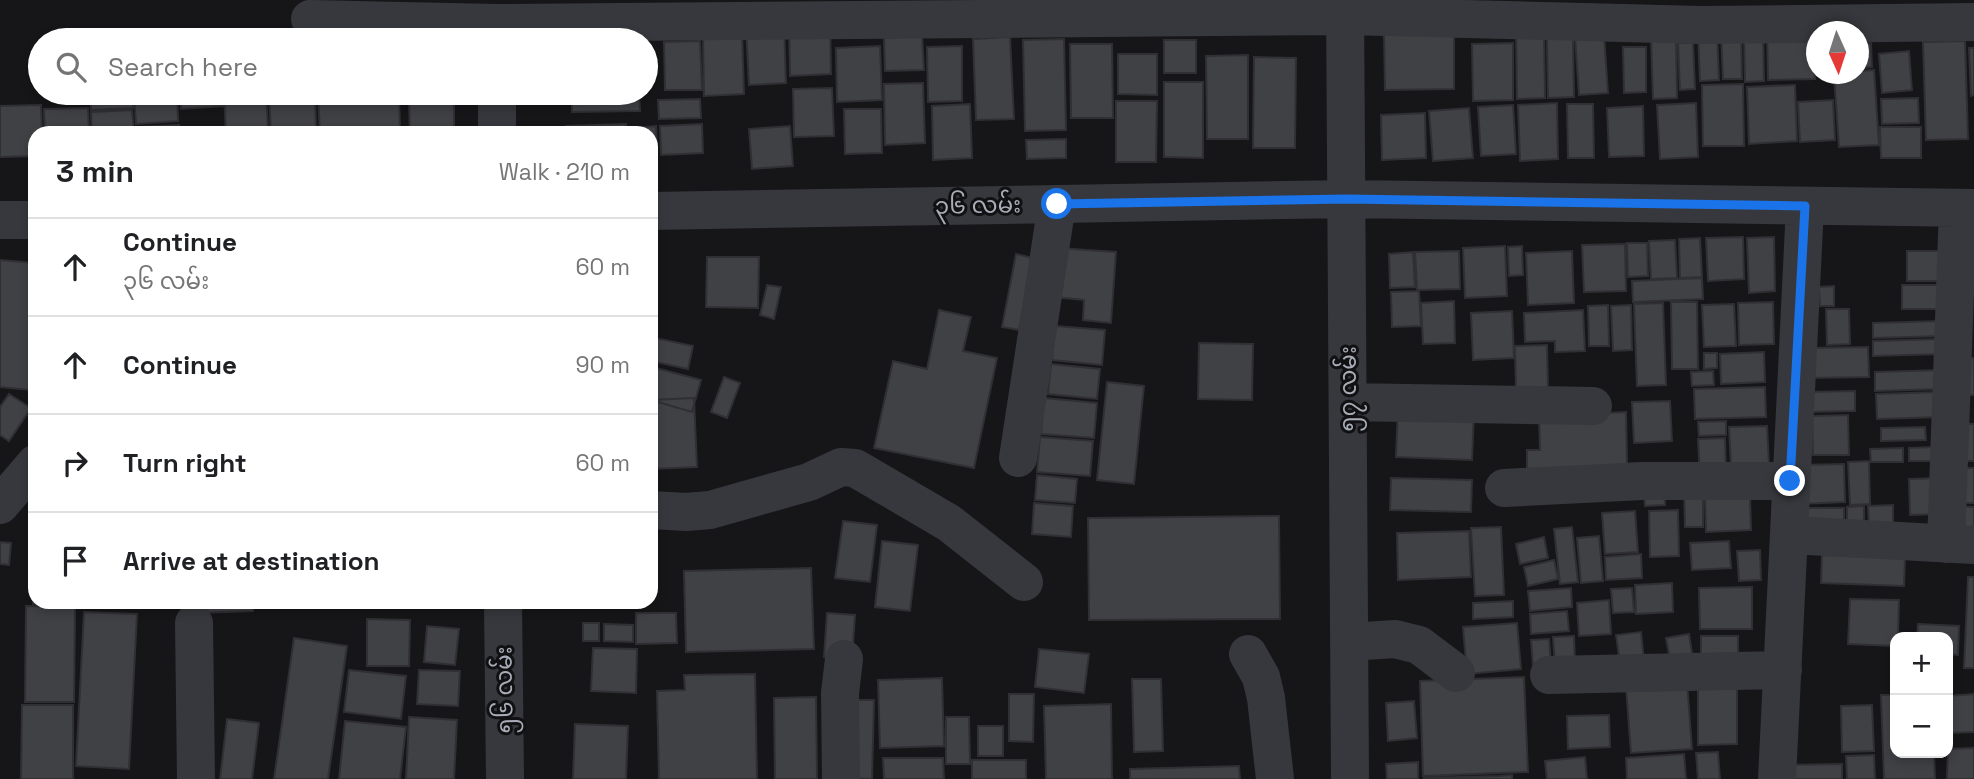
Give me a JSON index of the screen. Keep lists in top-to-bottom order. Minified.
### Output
{"streets":{"street":["၃၆ လမ်း","၅၇ လမ်း","၅၆ လမ်း"]},"crossings":[["၃၆ လမ်း","၅၇ လမ်း"]],"north":"bottom","page":{"search":"Search here","heading":["3 min","Walk · 210 m"],"list":[["Continue","၃၆ လမ်း","60 m"],["Continue","90 m"],["Turn right","60 m"],"Arrive at destination"],"map_buttons":["+","−"]}}
